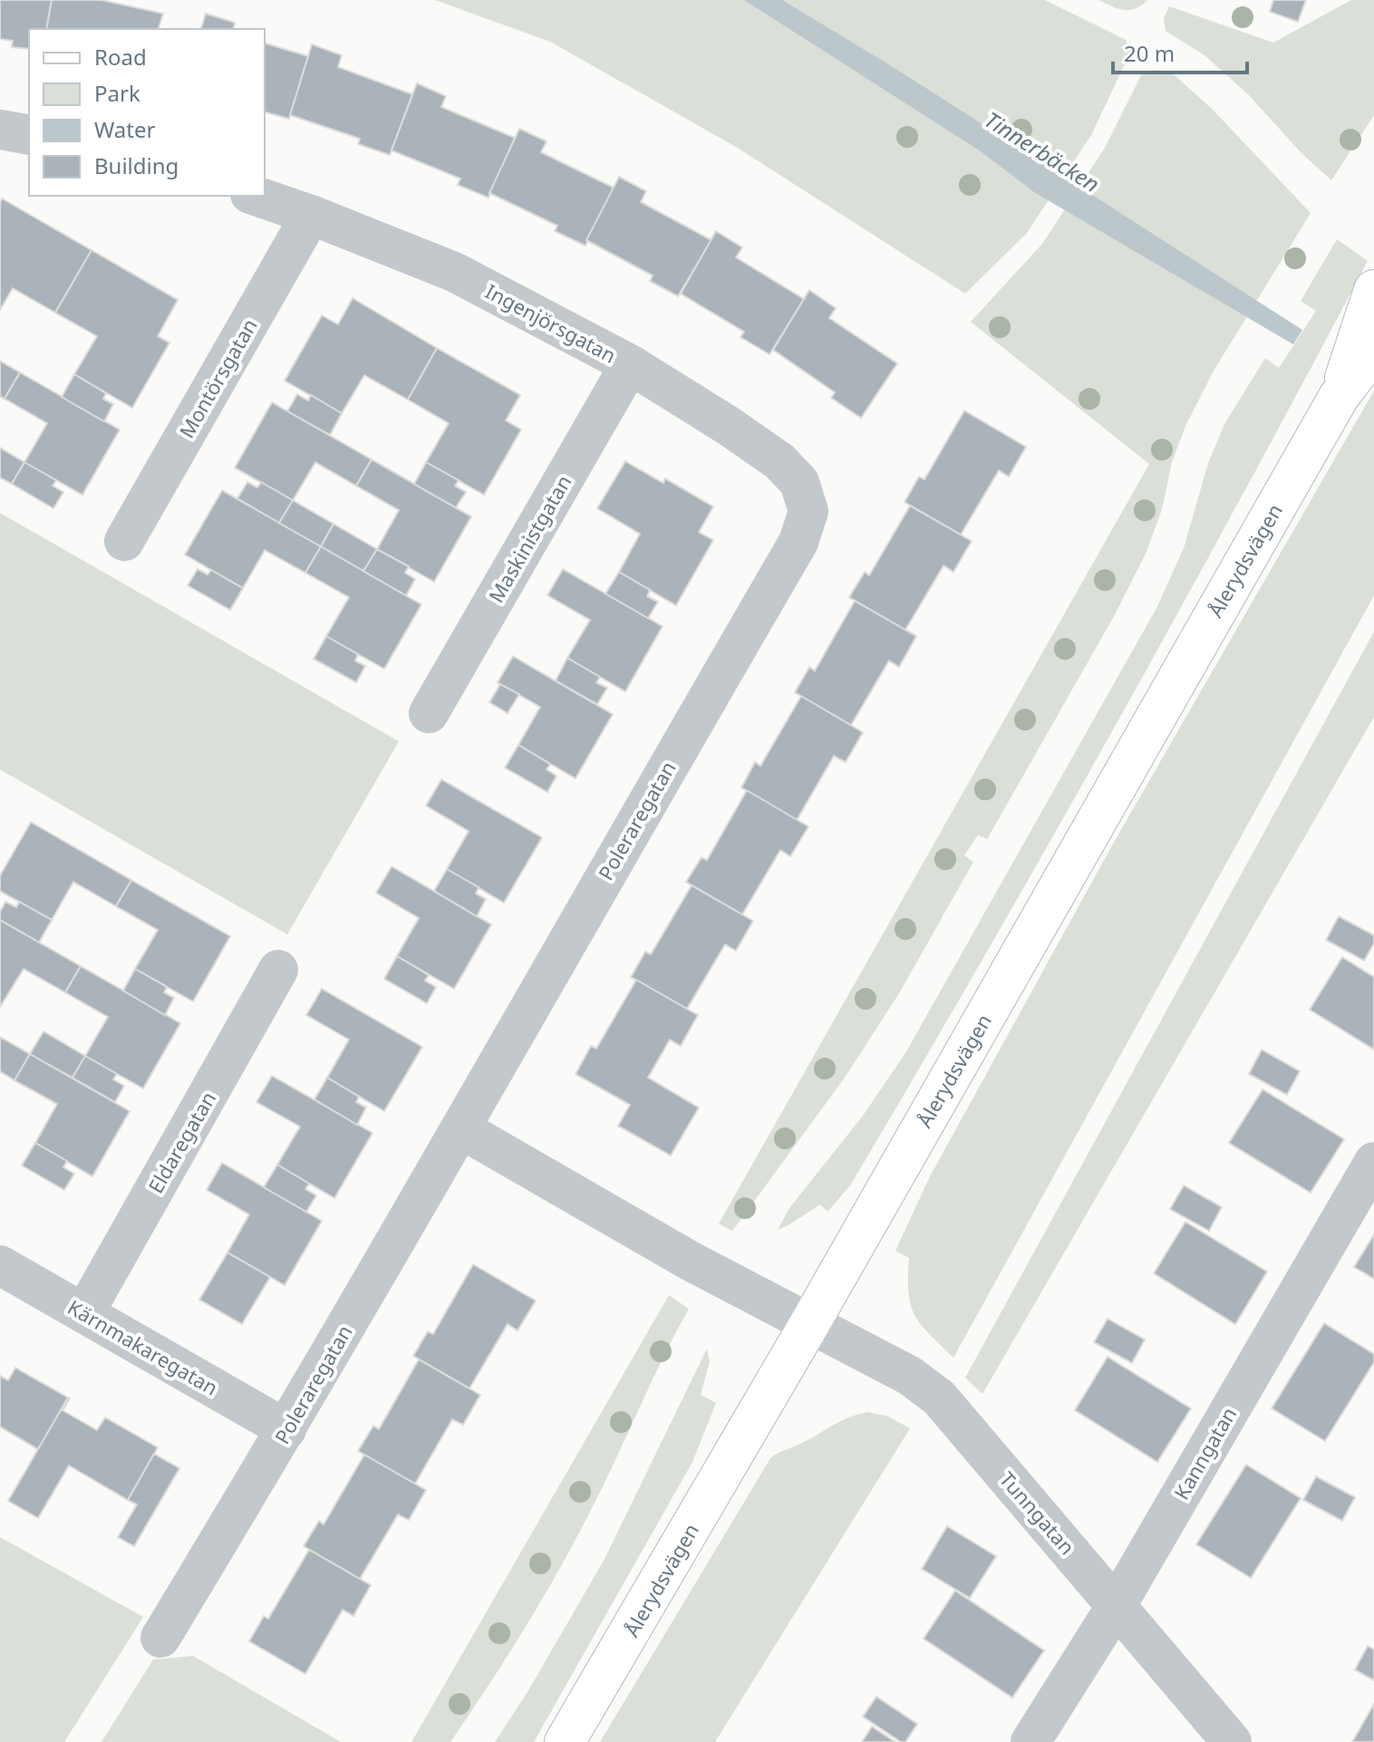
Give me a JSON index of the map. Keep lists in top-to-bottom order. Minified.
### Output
{"streets":{"main road":["Ålerydsvägen"],"street":["Ingenjörsgatan","Montörsgatan","Maskinistgatan","Poleraregatan","Eldaregatan","Kärnmakaregatan","Kanngatan","Tunngatan"]},"crossings":[["Ingenjörsgatan","Montörsgatan"],["Ingenjörsgatan","Maskinistgatan"],["Ingenjörsgatan","Poleraregatan"],["Ålerydsvägen","Tunngatan"],["Poleraregatan","Kärnmakaregatan"],["Eldaregatan","Kärnmakaregatan"],["Kanngatan","Tunngatan"]],"water":["Tinnerbäcken"],"legend":["Road","Park","Water","Building"],"scale_bar":"20 m"}
